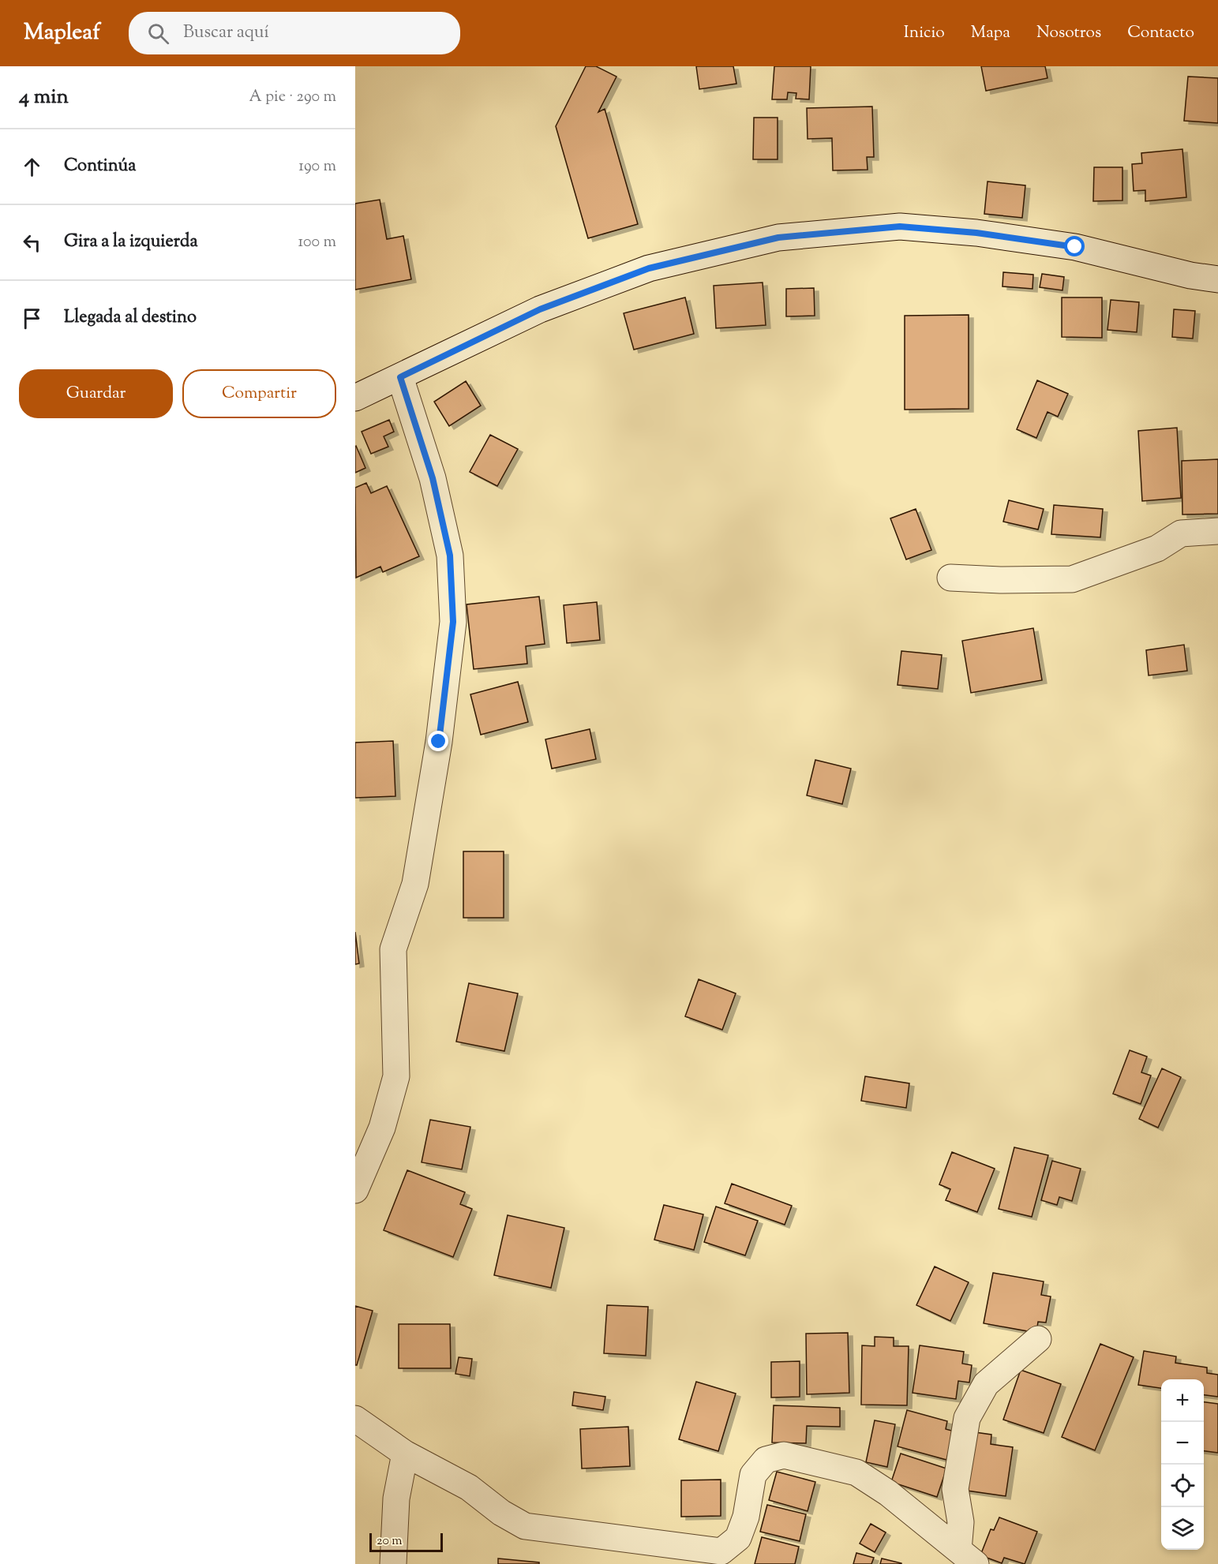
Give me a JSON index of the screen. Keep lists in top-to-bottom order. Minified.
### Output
{"scale_bar":"20 m","page":{"header":"Mapleaf","search":"Buscar aquí","nav":["Inicio","Mapa","Nosotros","Contacto"],"heading":["4 min","A pie · 290 m"],"list":[["Continúa","190 m"],["Gira a la izquierda","100 m"],"Llegada al destino"],"buttons":["Guardar","Compartir"],"map_buttons":["+","−"],"scale":"20 m"}}
